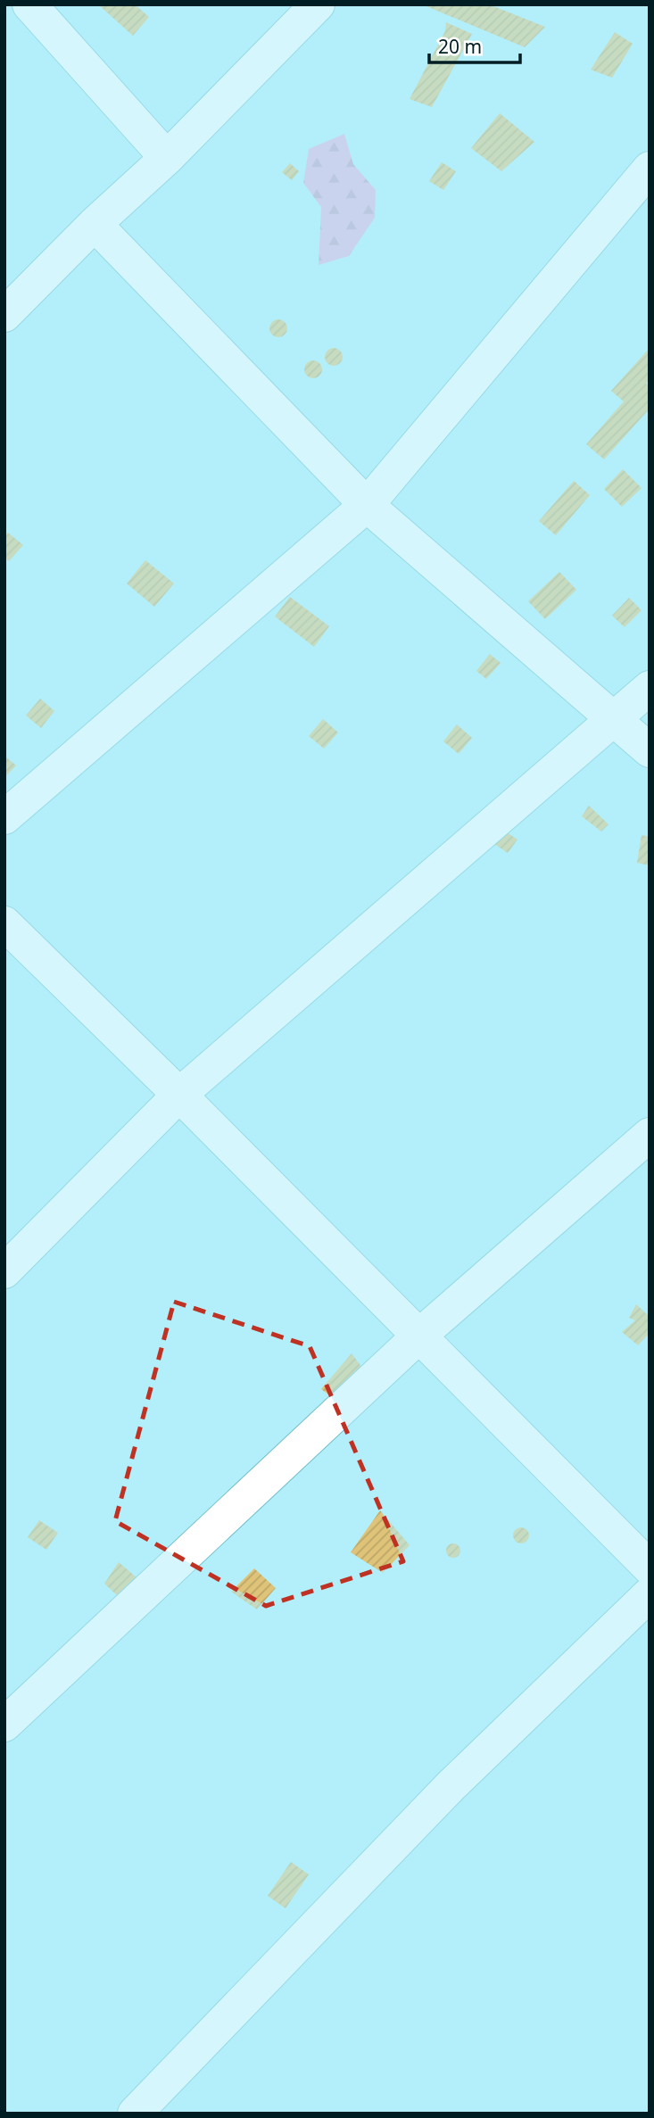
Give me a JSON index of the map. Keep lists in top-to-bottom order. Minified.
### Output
{"scale_bar":"20 m"}
